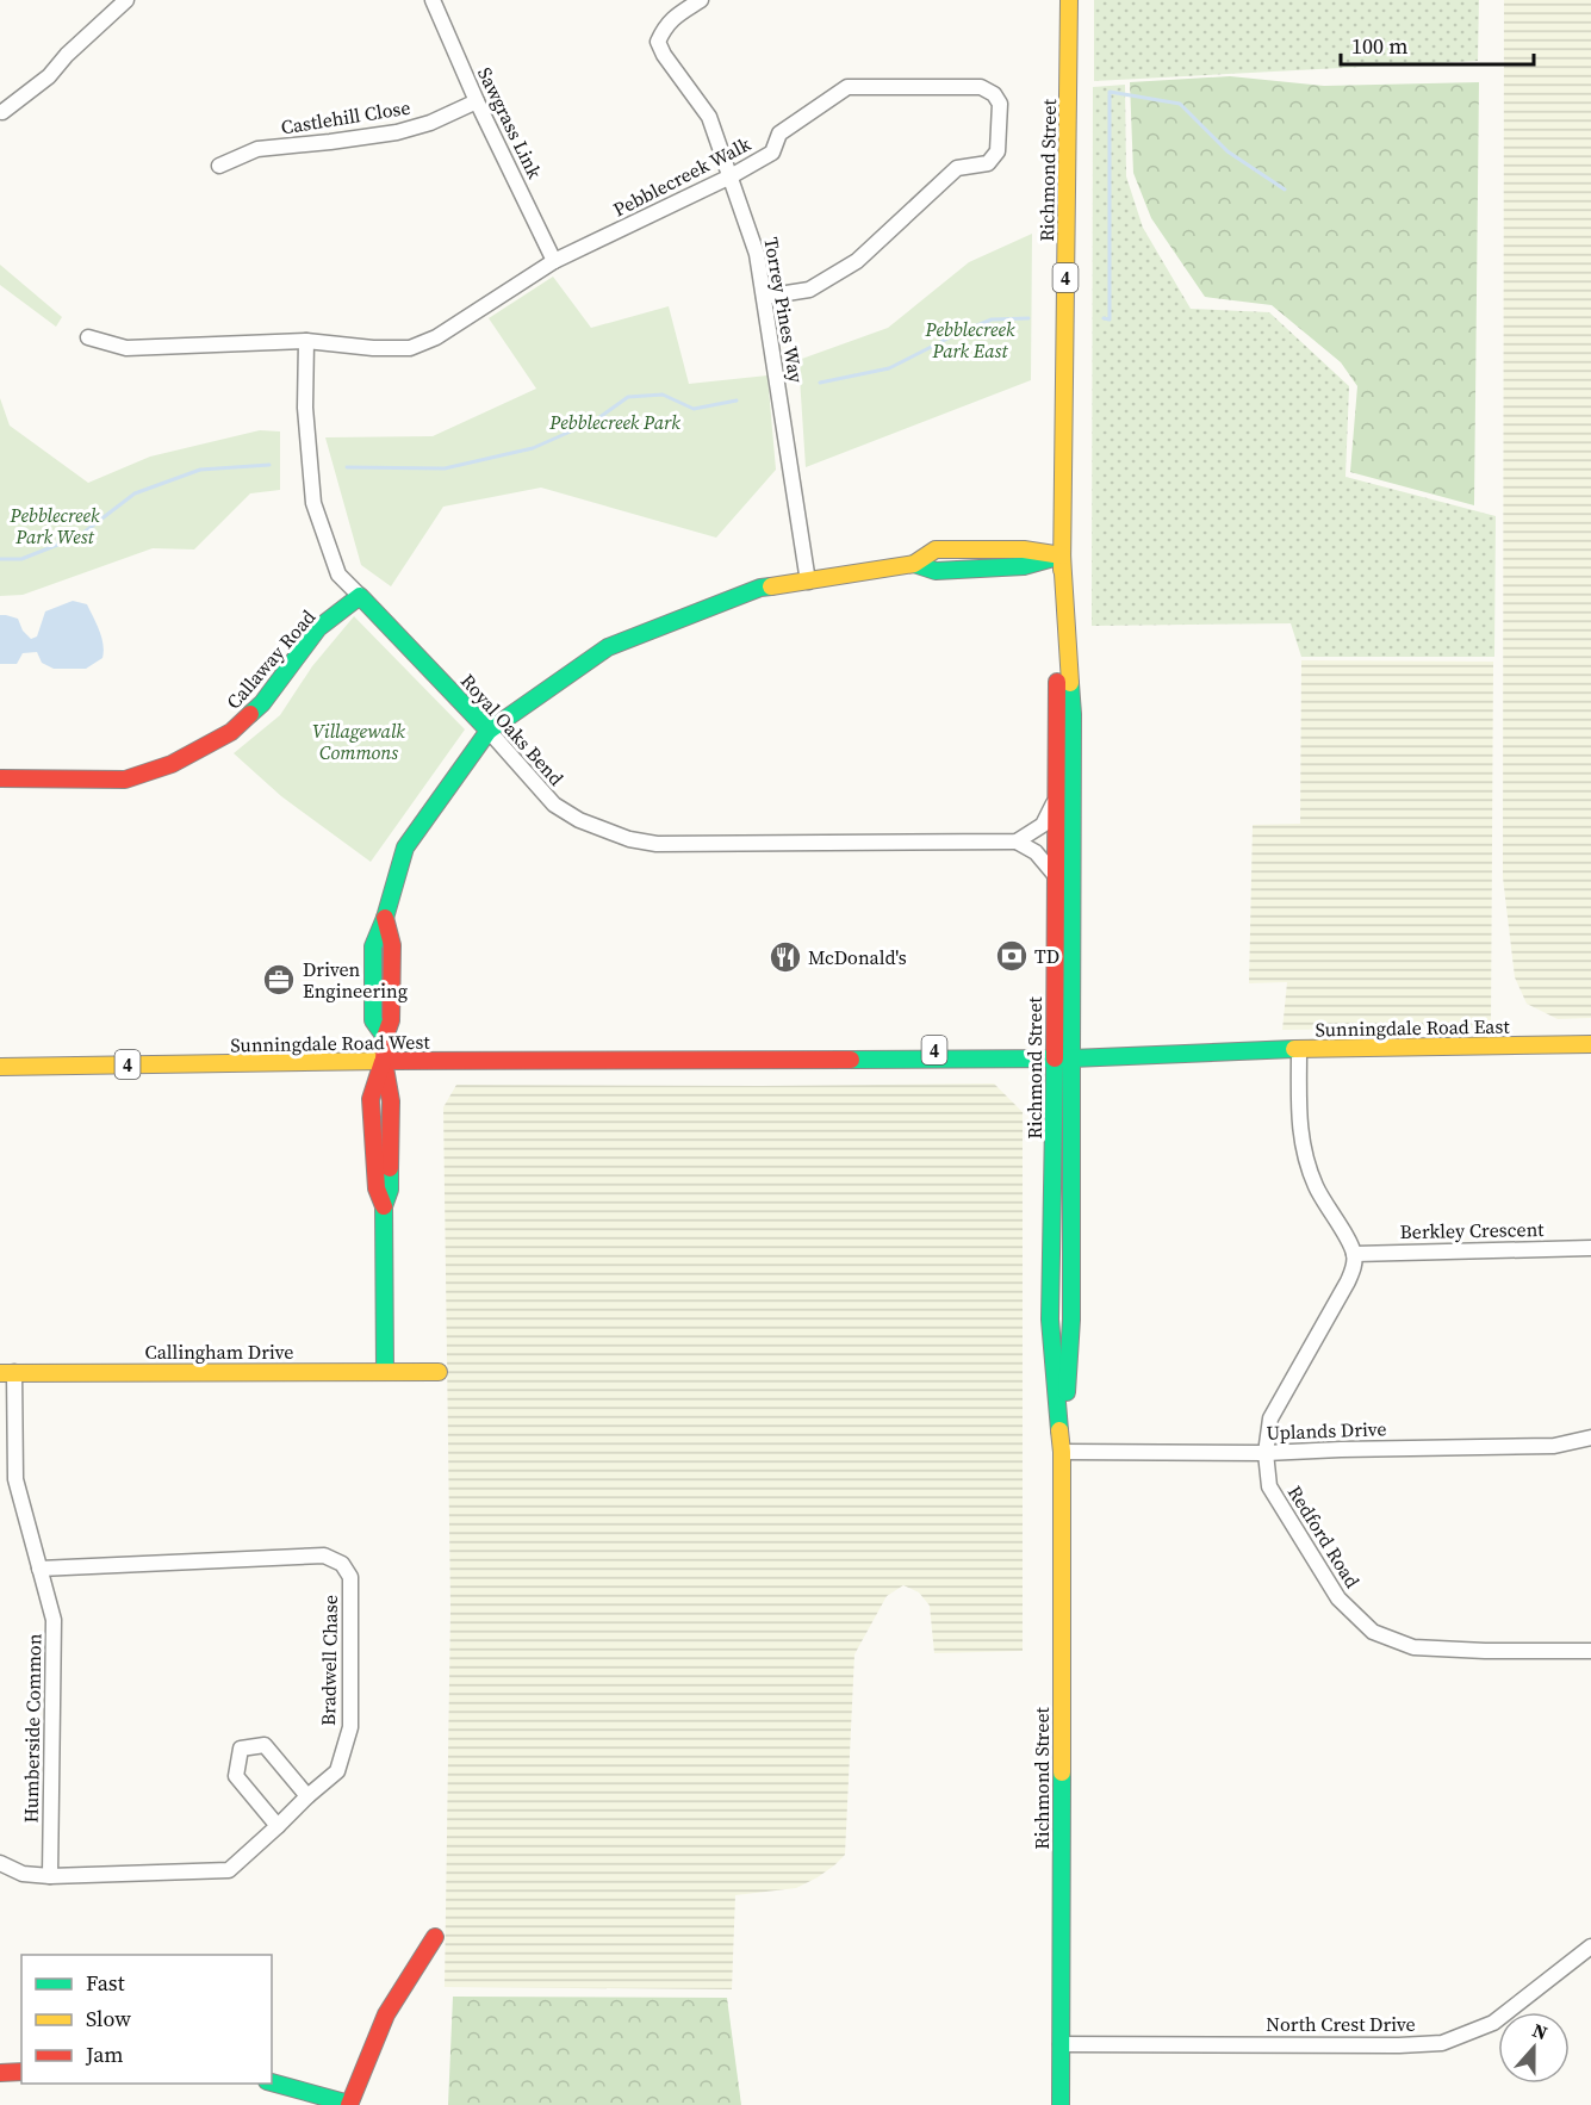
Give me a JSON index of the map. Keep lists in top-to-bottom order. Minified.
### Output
{"streets":{"main road":["Richmond Street","4","Callaway Road","Royal Oaks Bend","Sunningdale Road East","Sunningdale Road West","Callingham Drive"],"street":["Castlehill Close","Sawgrass Link","Pebblecreek Walk","Torrey Pines Way","Berkley Crescent","Uplands Drive","Redford Road","Bradwell Chase","Humberside Common","North Crest Drive"]},"crossings":[["Castlehill Close","Sawgrass Link"],["Sawgrass Link","Pebblecreek Walk"],["Richmond Street","Sunningdale Road East"],["Richmond Street","Sunningdale Road West"],["Richmond Street","Uplands Drive"],["Richmond Street","North Crest Drive"],["Pebblecreek Walk","Torrey Pines Way"],["Pebblecreek Walk","Royal Oaks Bend"],["Callaway Road","Royal Oaks Bend"],["Sunningdale Road East","Sunningdale Road West"],["Berkley Crescent","Redford Road"],["Callingham Drive","Humberside Common"],["Uplands Drive","Redford Road"],["Bradwell Chase","Humberside Common"]],"parks":["Pebblecreek Park East","Pebblecreek Park","Pebblecreek Park West","Villagewalk Commons"],"places":{"bank":["TD"],"restaurant":["McDonald's"],"office":["Driven Engineering"]},"legend":["Fast","Slow","Jam"],"scale_bar":"100 m","north":"top"}
